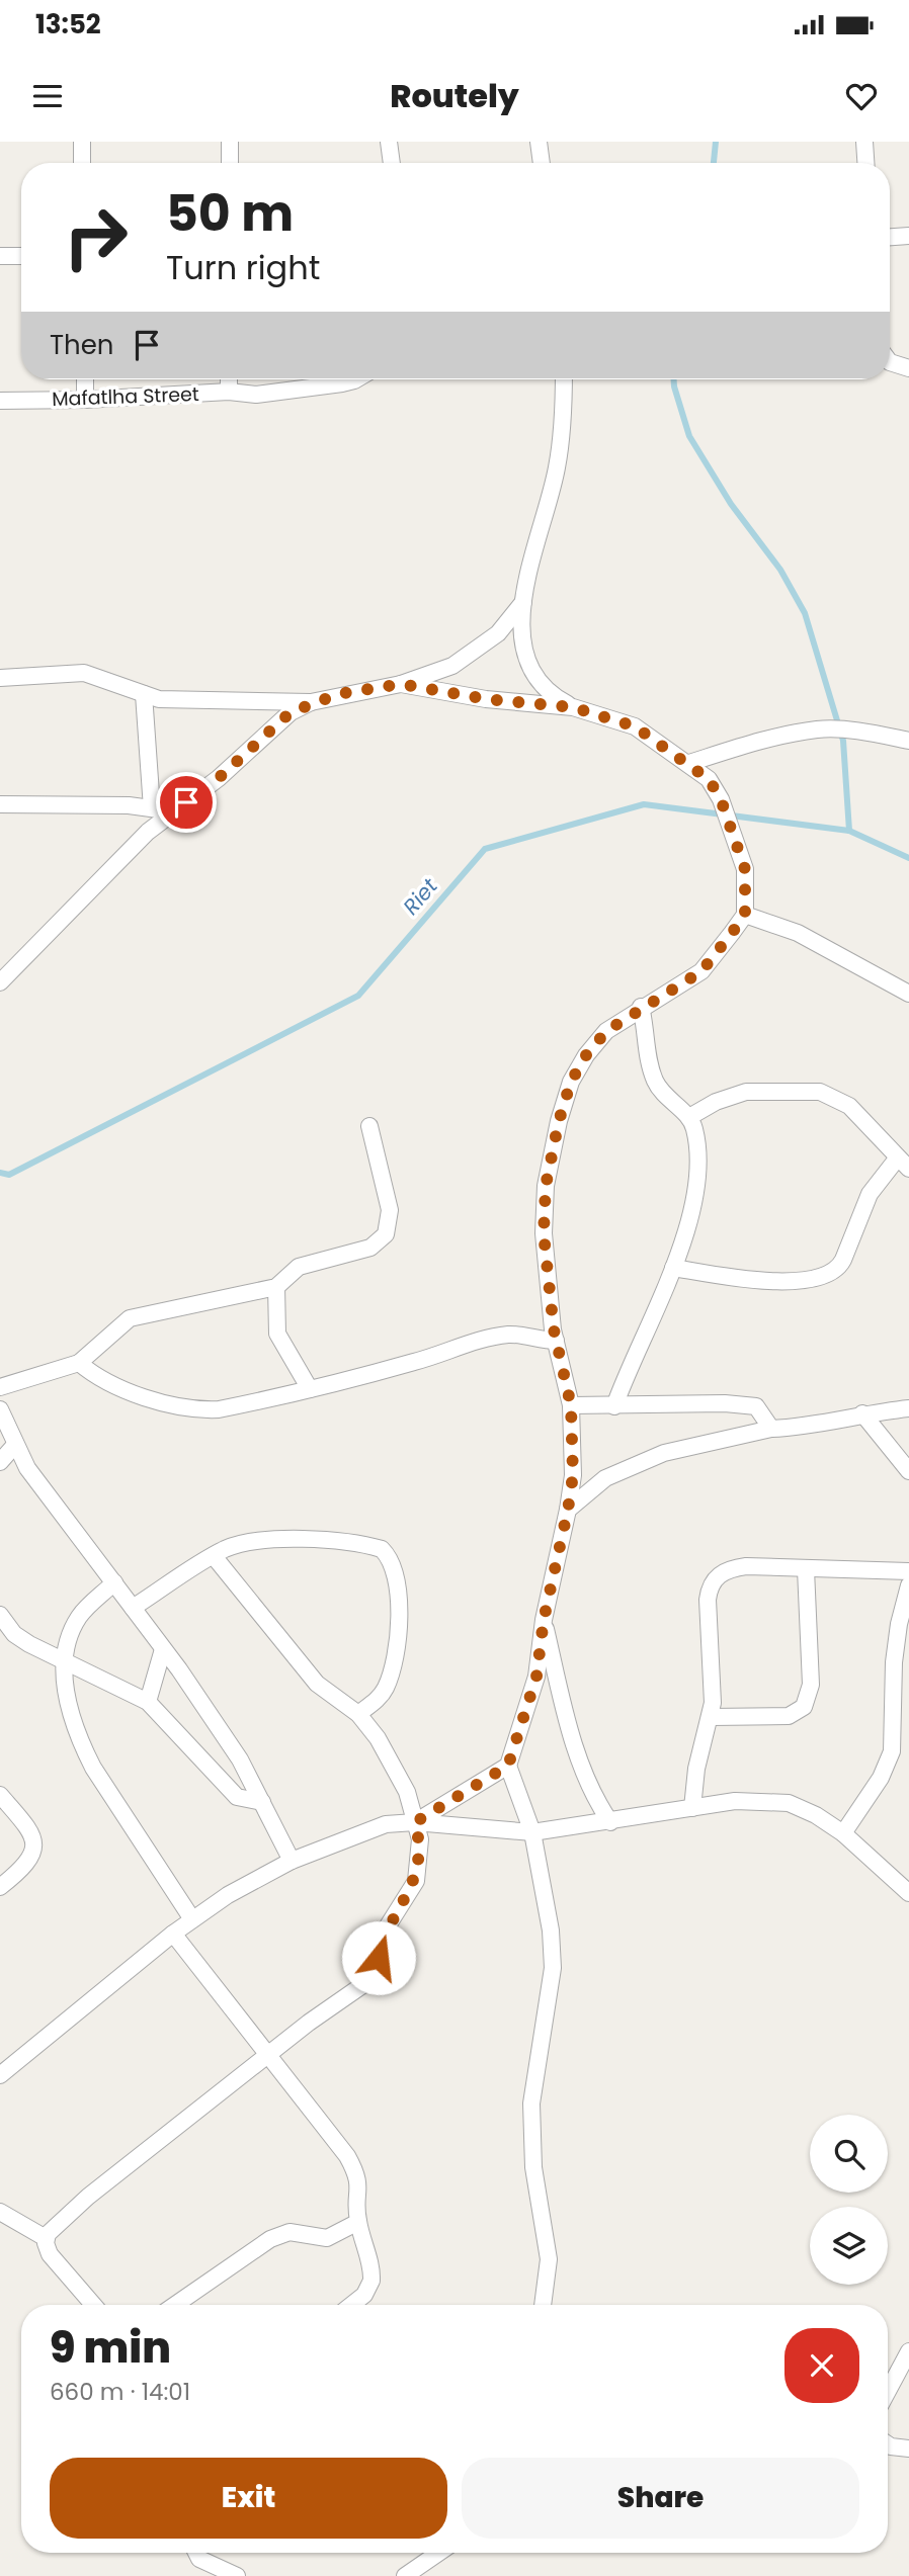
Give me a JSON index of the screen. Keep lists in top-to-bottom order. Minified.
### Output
{"streets":{"street":["Mafatlha Street"]},"water":["Riet"],"page":{"status":"13:52","header":"Routely","turn":["50 m","Turn right"],"then":"Then","heading":["9 min","660 m · 14:01"],"buttons":["Exit","Share"]}}
